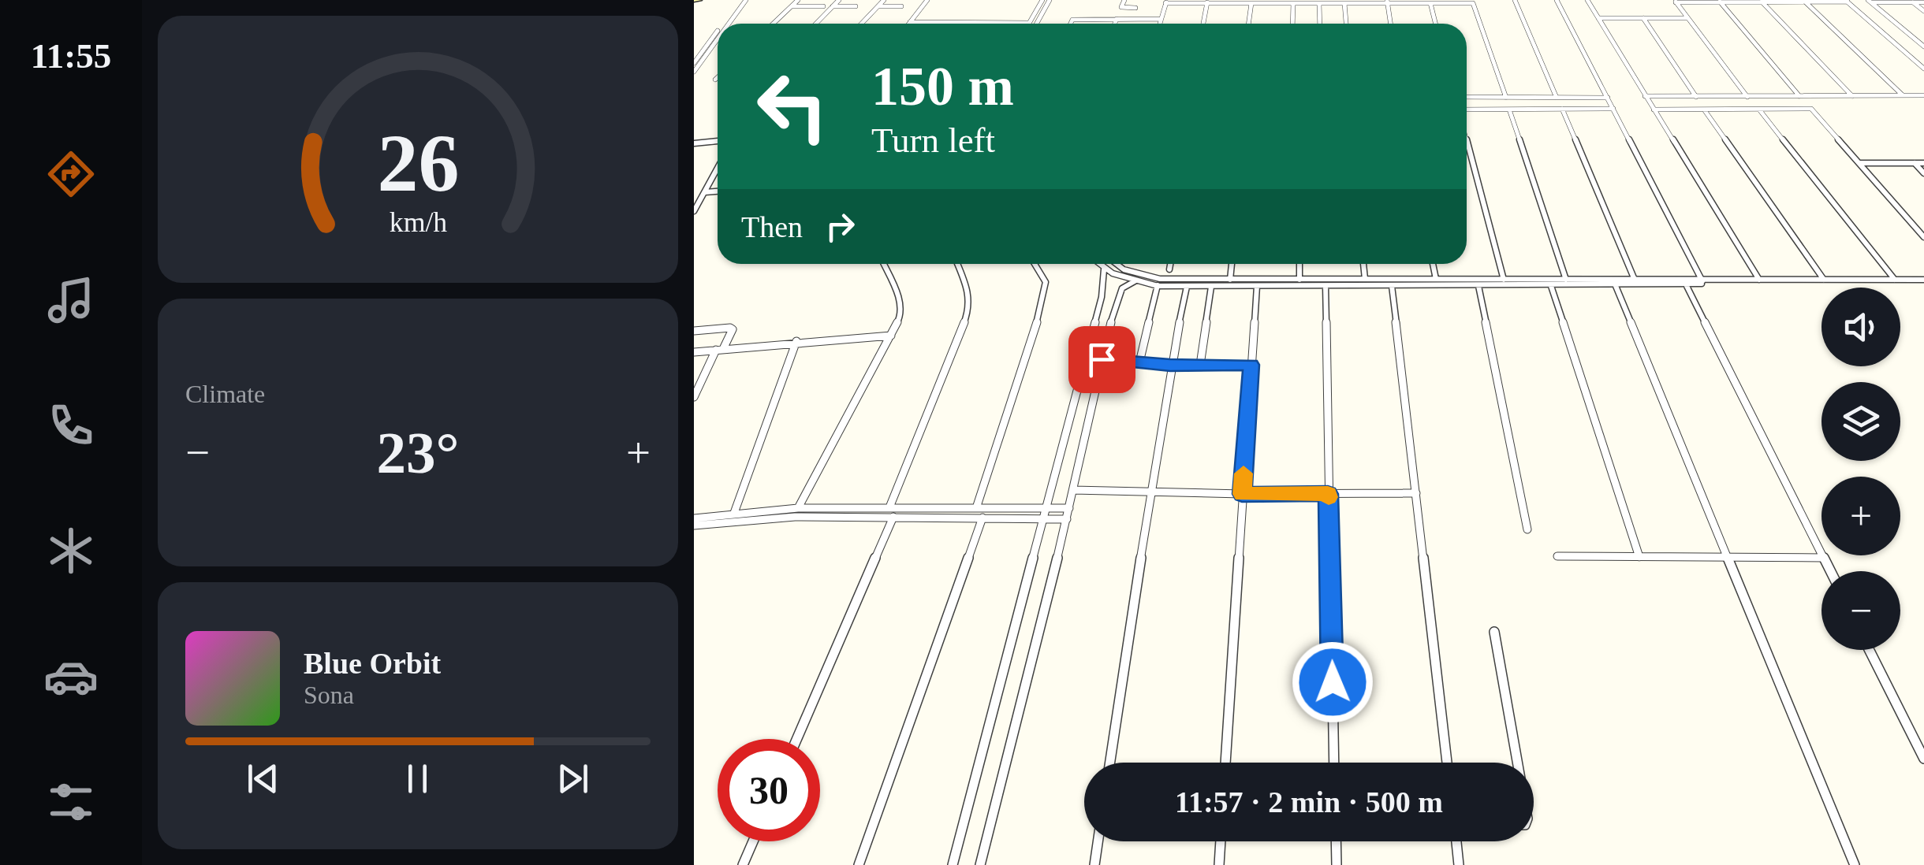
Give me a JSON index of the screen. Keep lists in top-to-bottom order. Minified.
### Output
{"page":{"tabs":"11:55","turn":["150 m","Turn left"],"then":"Then","map_buttons":["+","−"],"tile":"Climate","heat":["−","23°","+"],"song":["Blue Orbit","Sona"],"limit":"30","trip":"11:57 · 2 min · 500 m","gauge":["26","km/h"]}}
